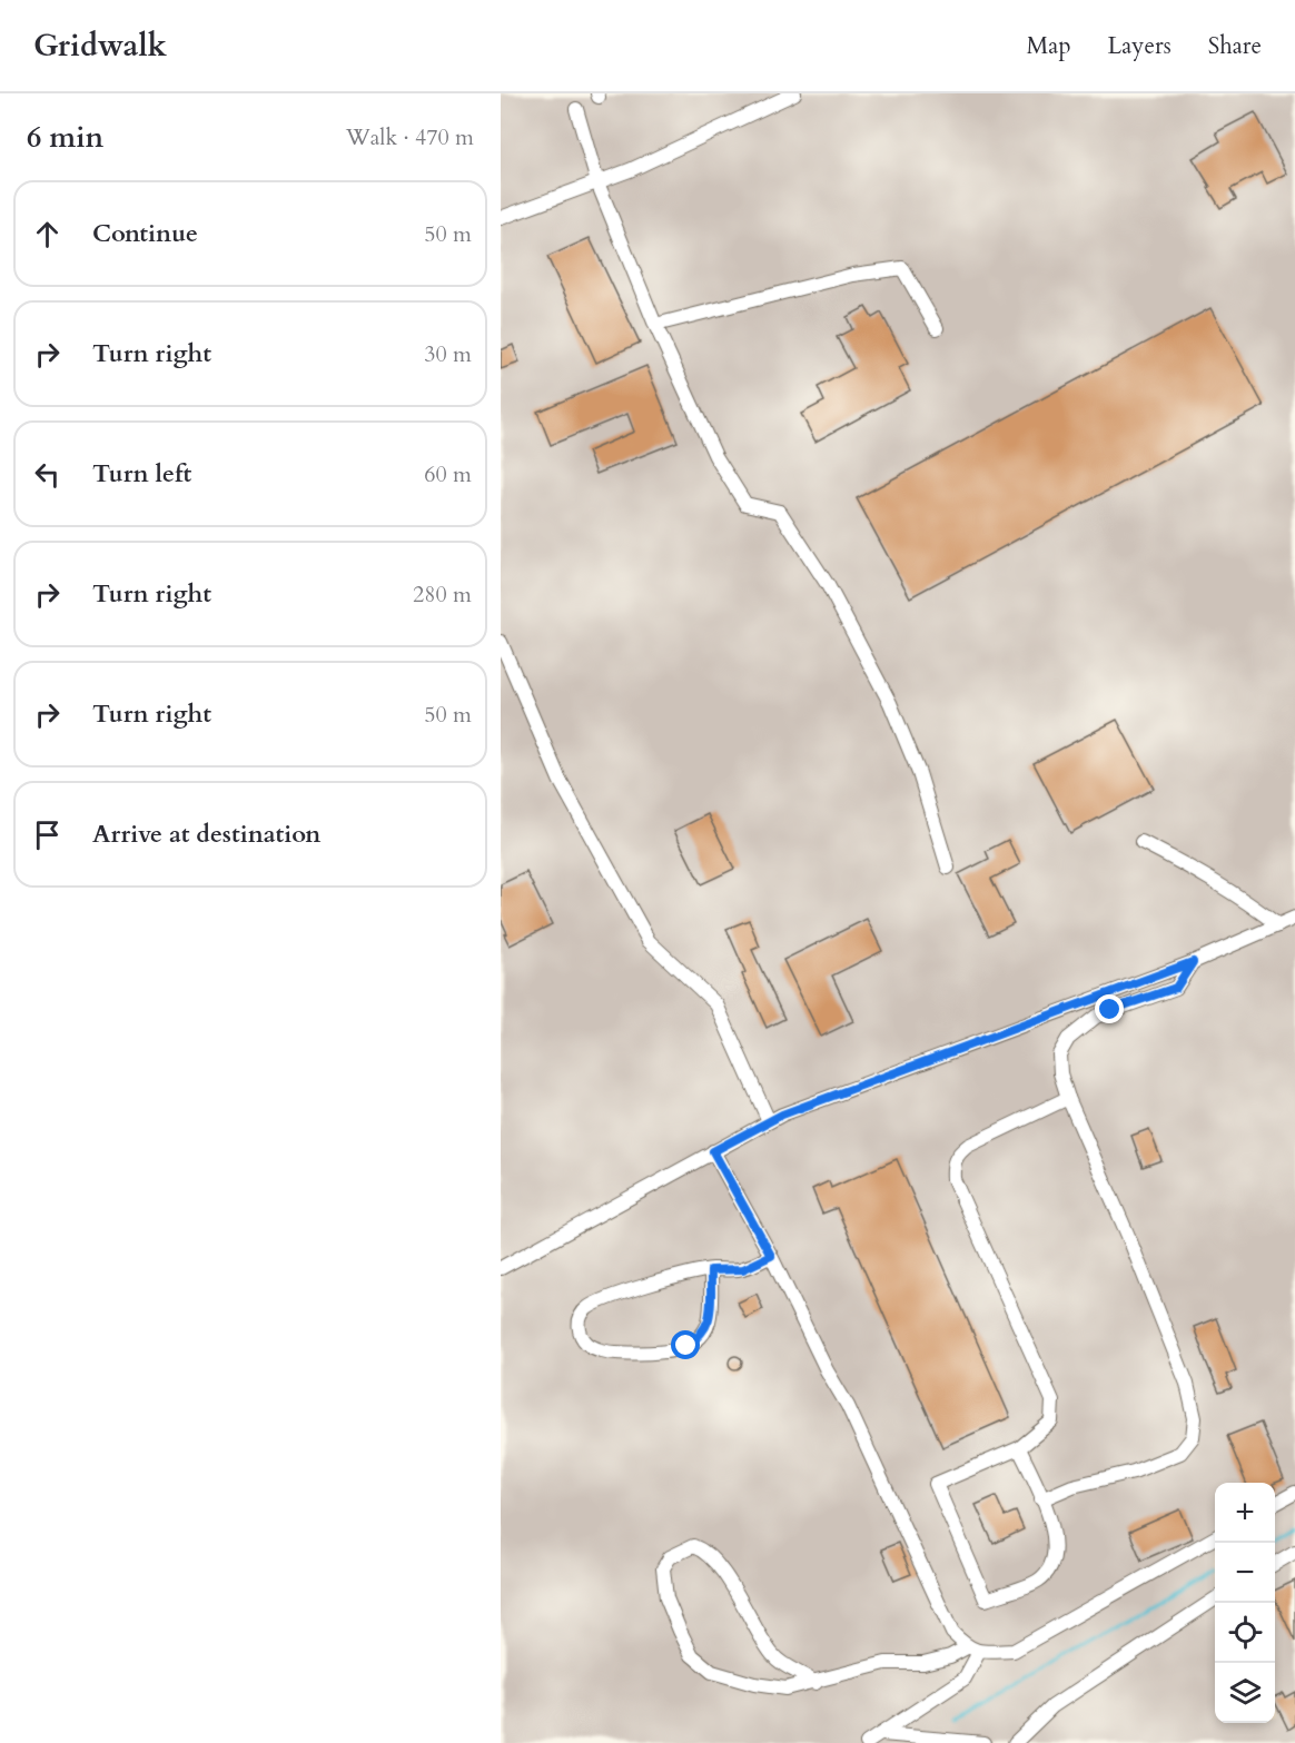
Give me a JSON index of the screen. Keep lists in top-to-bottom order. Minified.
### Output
{"page":{"header":"Gridwalk","nav":["Map","Layers","Share"],"heading":["6 min","Walk · 470 m"],"list":[["Continue","50 m"],["Turn right","30 m"],["Turn left","60 m"],["Turn right","280 m"],["Turn right","50 m"],"Arrive at destination"],"map_buttons":["+","−"]}}
